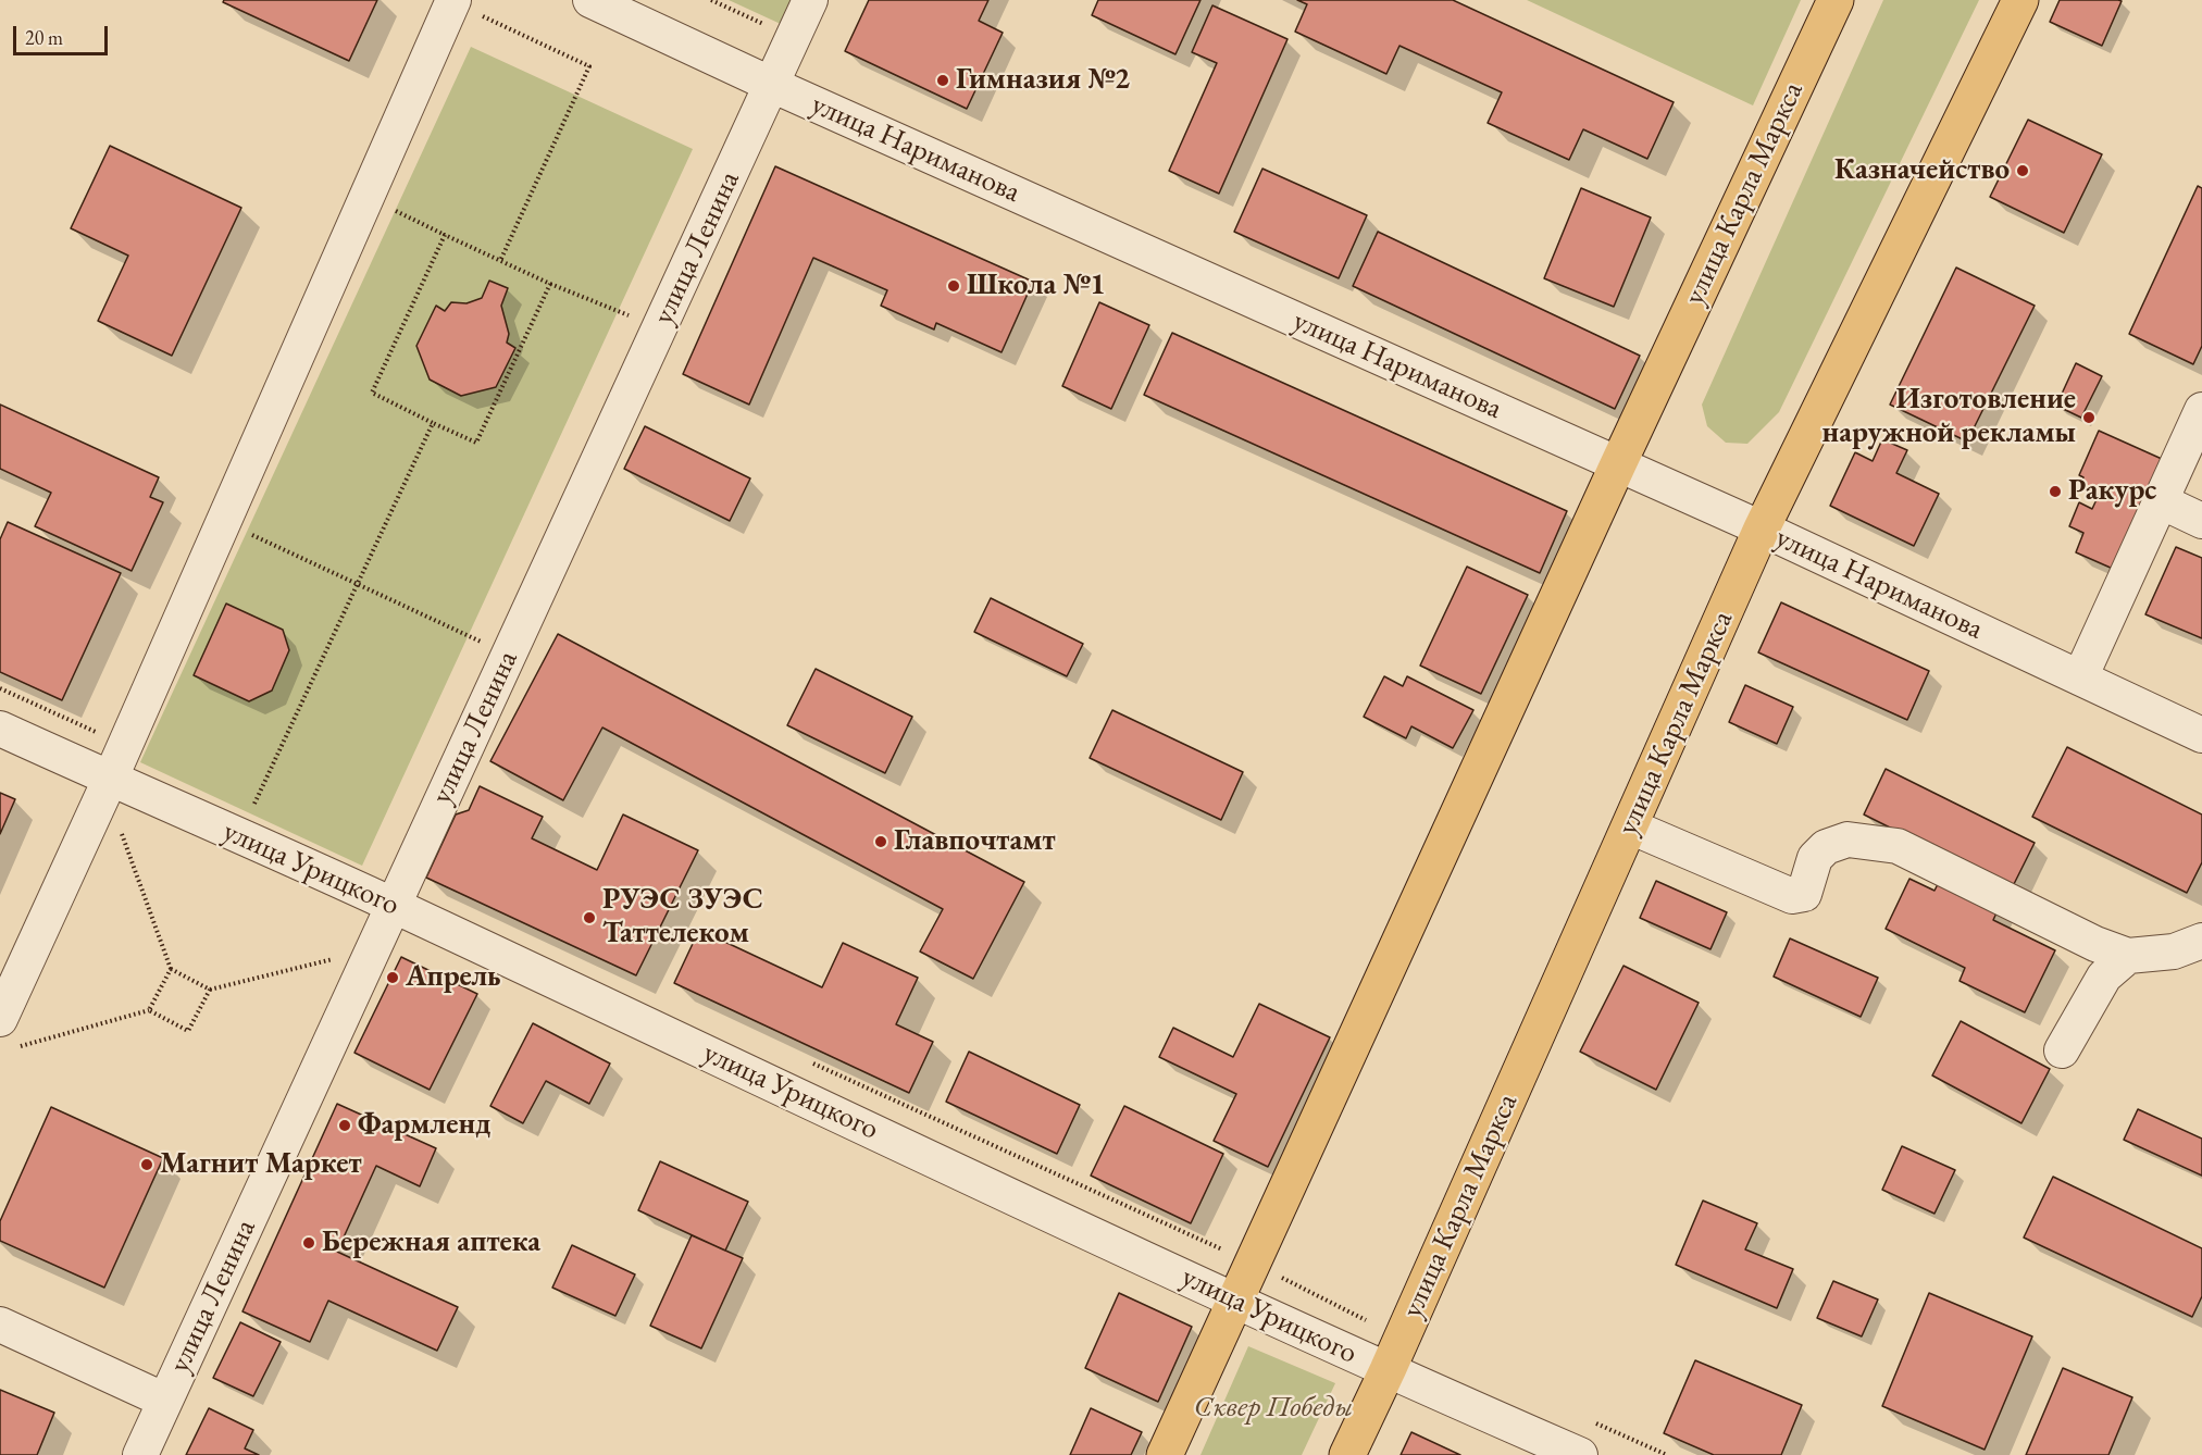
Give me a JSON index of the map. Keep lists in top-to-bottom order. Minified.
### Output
{"streets":{"main road":["улица Карла Маркса"],"street":["улица Нариманова","улица Ленина","улица Урицкого"]},"crossings":[["улица Нариманова","улица Карла Маркса"],["улица Нариманова","улица Ленина"],["улица Карла Маркса","улица Урицкого"],["улица Ленина","улица Урицкого"]],"parks":["Сквер Победы"],"places":["Гимназия №2","Казначейство","Школа №1","Изготовление наружной рекламы","Ракурс","Главпочтамт","РУЭС ЗУЭС Таттелеком","Апрель","Фармленд","Магнит Маркет","Бережная аптека"],"scale_bar":"20 m"}
